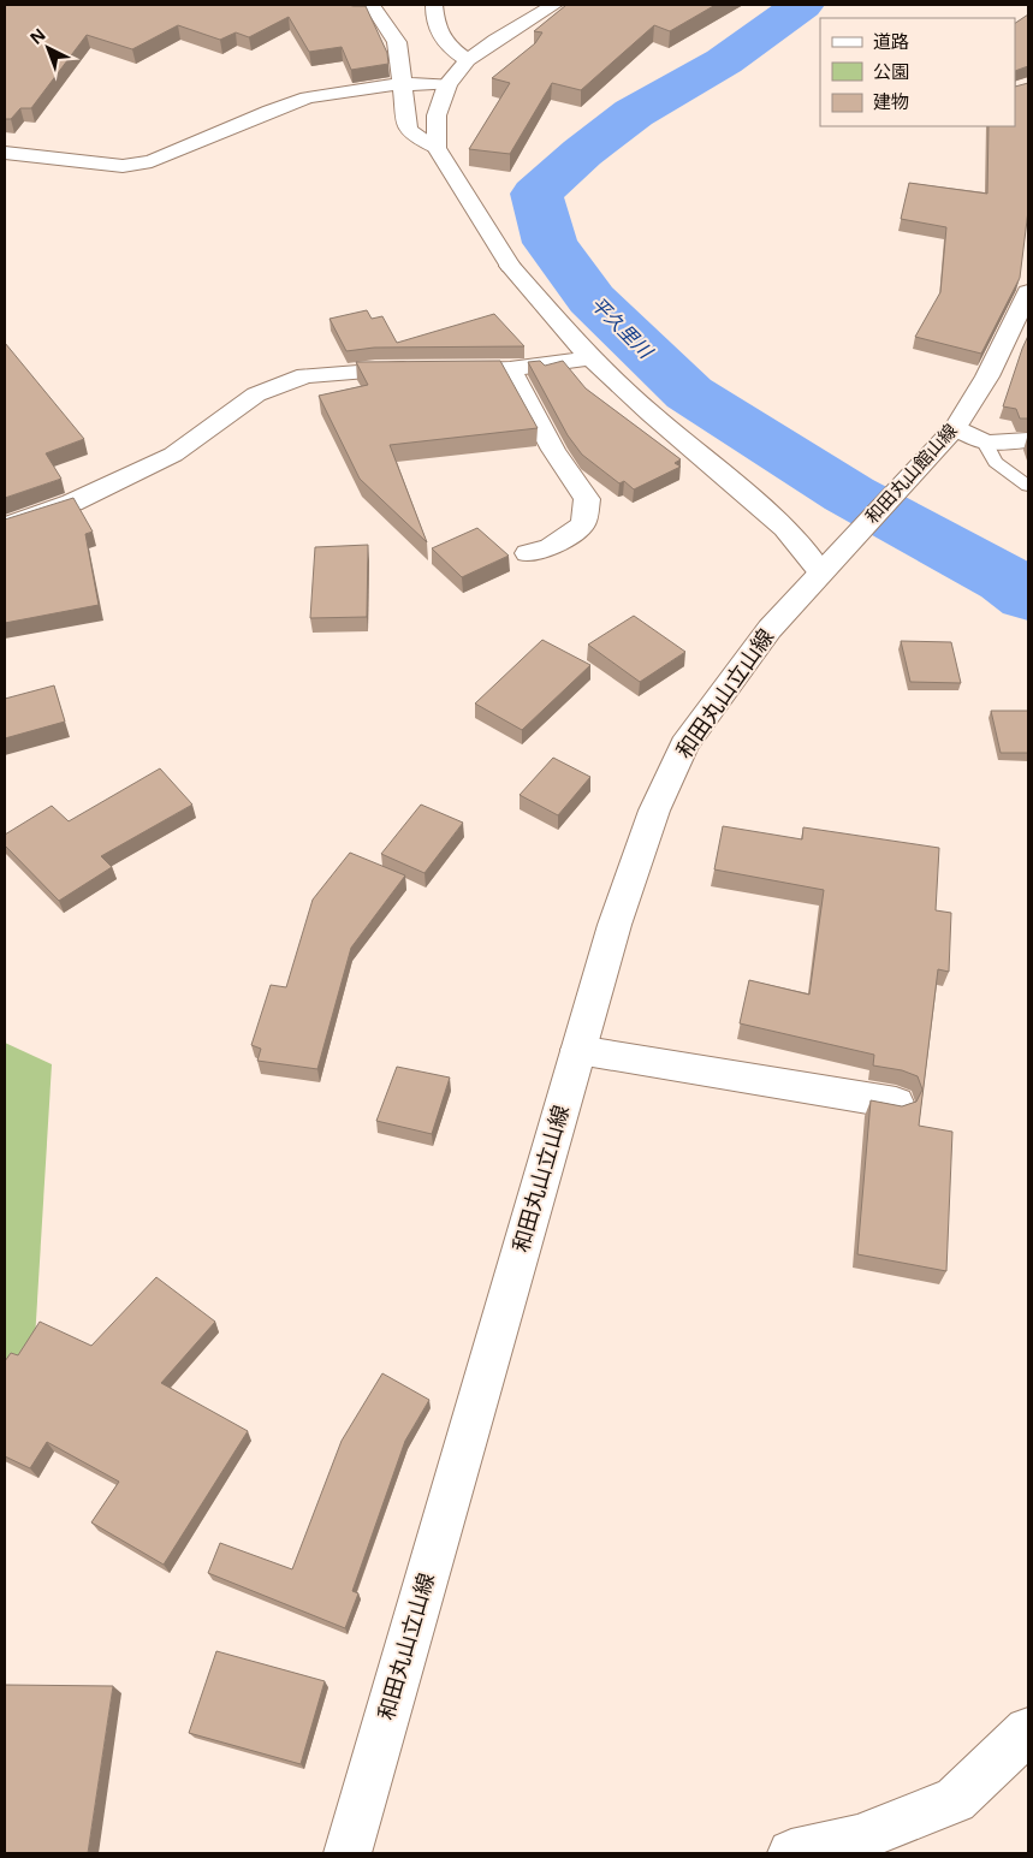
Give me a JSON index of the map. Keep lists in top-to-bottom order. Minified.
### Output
{"streets":{"street":["和田丸山館山線","和田丸山立山線"]},"crossings":[["和田丸山館山線","和田丸山立山線"]],"water":["平久里川"],"legend":["道路","公園","建物"],"north":"top left"}
